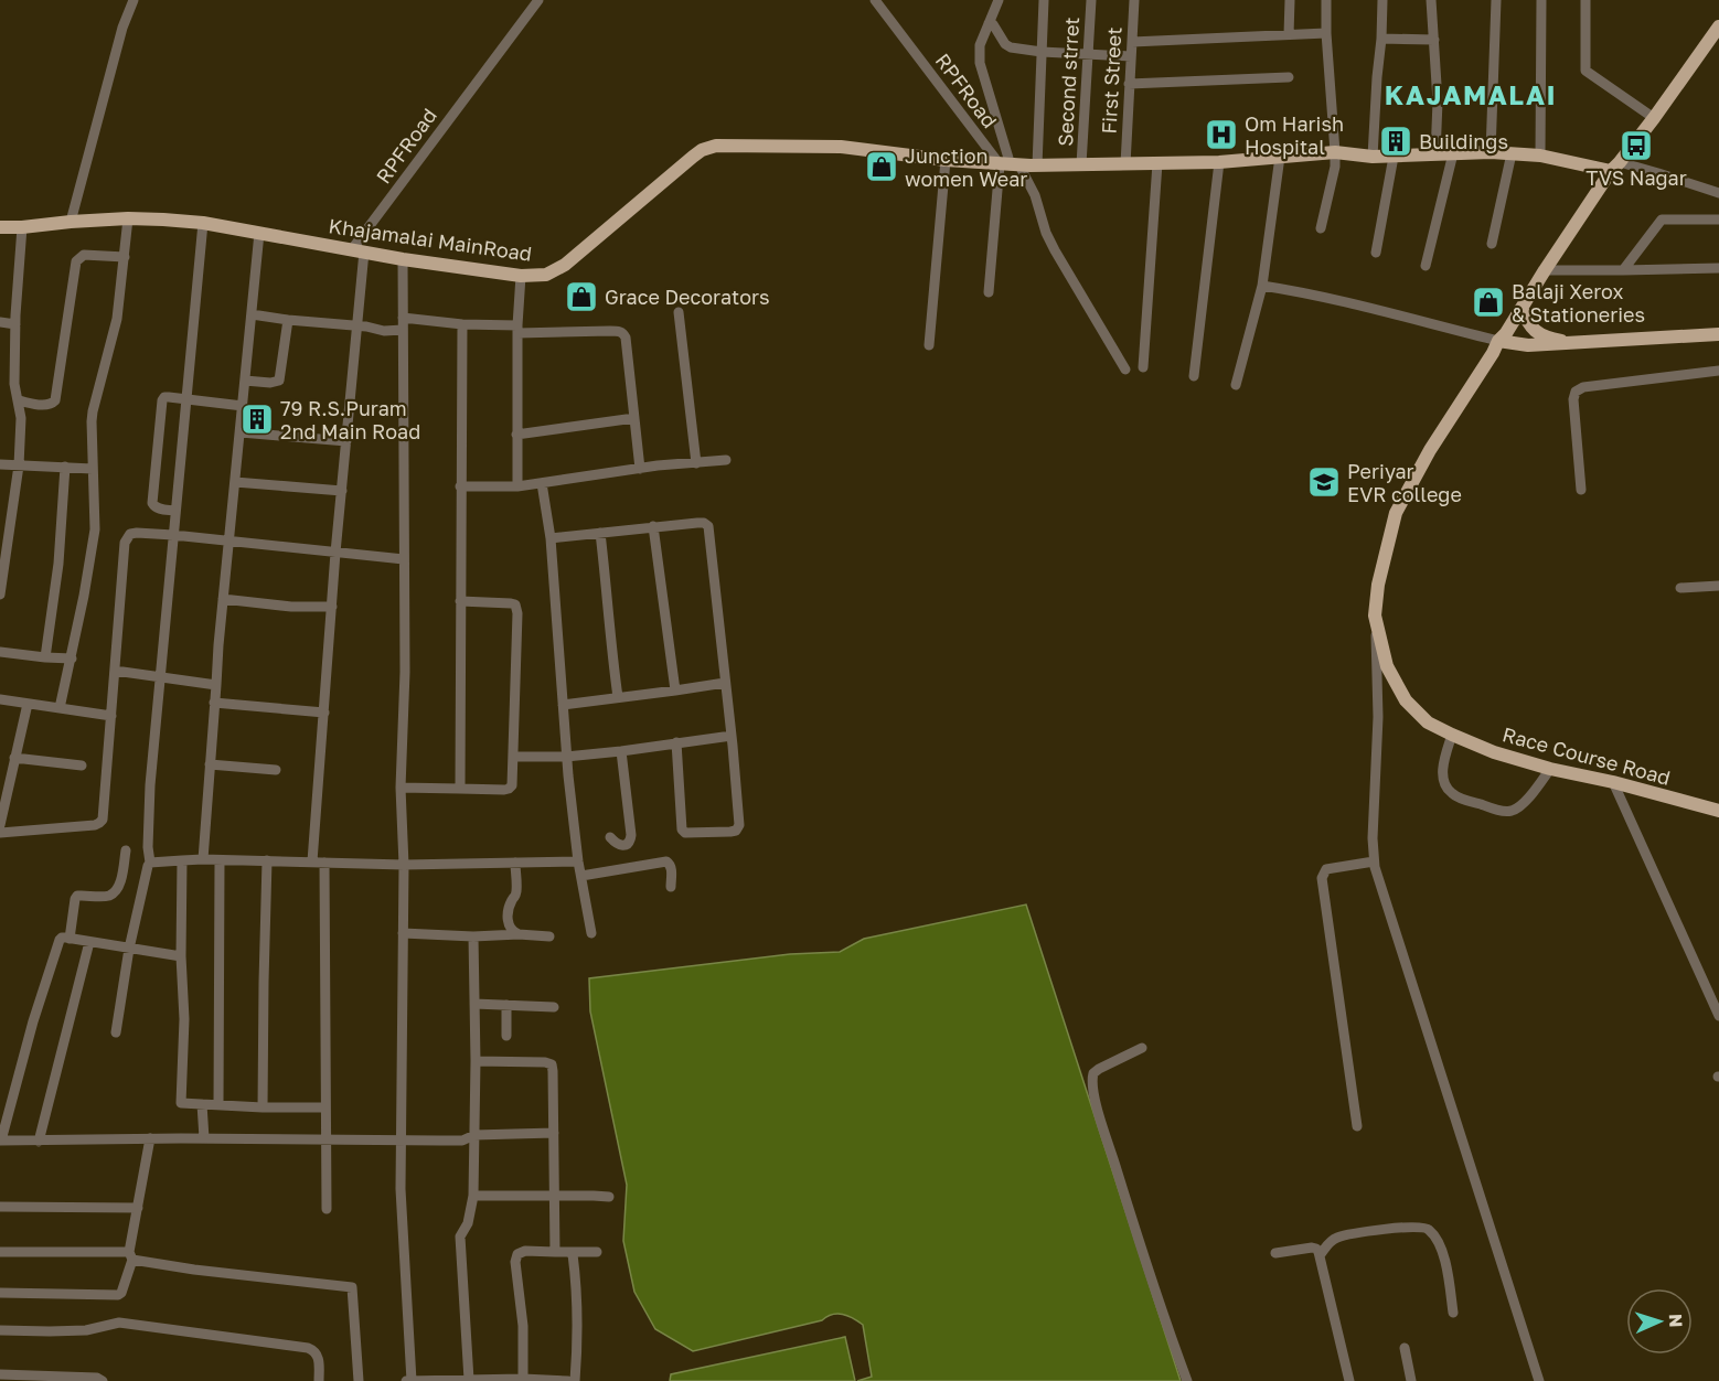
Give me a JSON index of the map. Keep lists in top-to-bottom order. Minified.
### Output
{"streets":{"main road":["Khajamalai MainRoad","Race Course Road"],"street":["First Street","Second strret","RPFRoad"]},"crossings":[["First Street","Khajamalai MainRoad"],["Second strret","Khajamalai MainRoad"],["RPFRoad","Khajamalai MainRoad"],["Khajamalai MainRoad","Race Course Road"]],"districts":["KAJAMALAI"],"places":{"hospital":["Om Harish Hospital"],"building":["Buildings","79 R.S.Puram 2nd Main Road"],"bus stop":["TVS Nagar"],"shop":["Junction women Wear","Grace Decorators","Balaji Xerox & Stationeries"],"school or university":["Periyar EVR college"]},"north":"right"}
